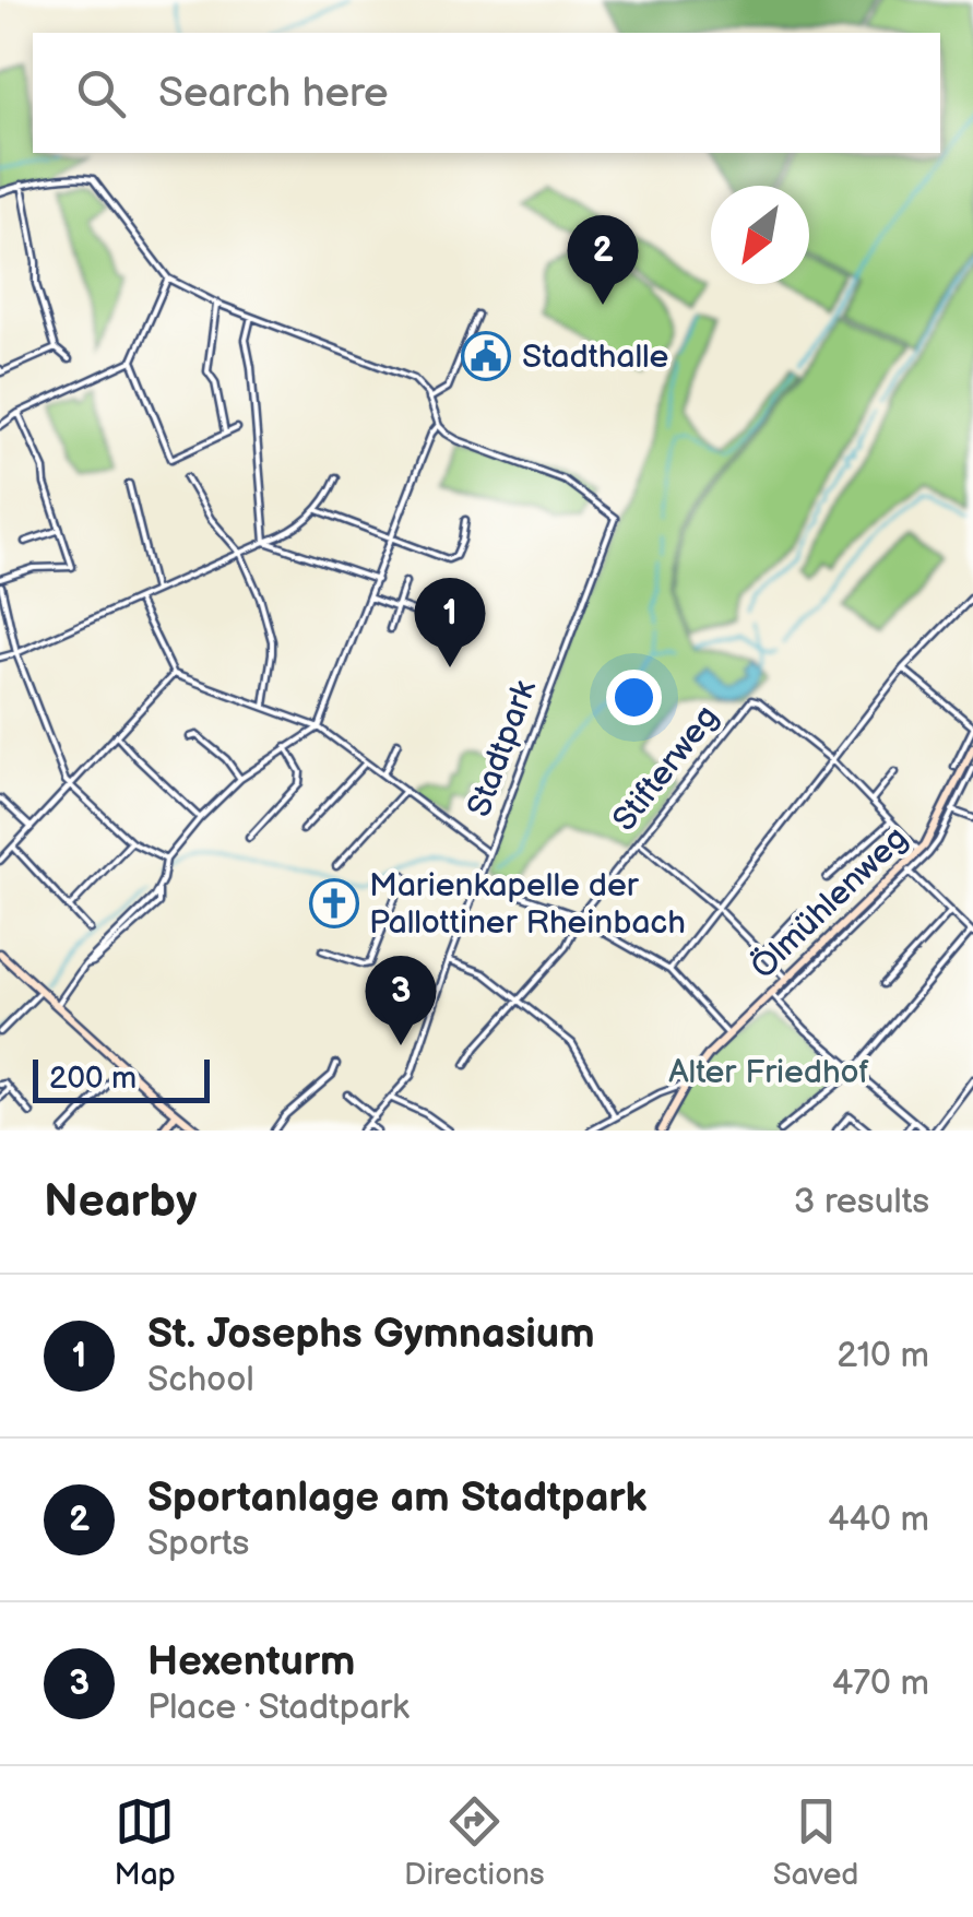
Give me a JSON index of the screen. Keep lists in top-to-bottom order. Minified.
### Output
{"streets":{"main road":["Ölmühlenweg"],"street":["Stadtpark","Stifterweg"]},"parks":["Alter Friedhof"],"places":{"public building":["Stadthalle"],"church":["Marienkapelle der Pallottiner Rheinbach"]},"scale_bar":"200 m","north":"bottom left","page":{"search":"Search here","pins":["2","1","3"],"scale":"200 m","heading":["Nearby","3 results"],"list":[{"mark":"1","name":"St. Josephs Gymnasium","note":"School","value":"210 m"},{"mark":"2","name":"Sportanlage am Stadtpark","note":"Sports","value":"440 m"},{"mark":"3","name":"Hexenturm","note":"Place · Stadtpark","value":"470 m"}],"nav":["Map","Directions","Saved"]}}
